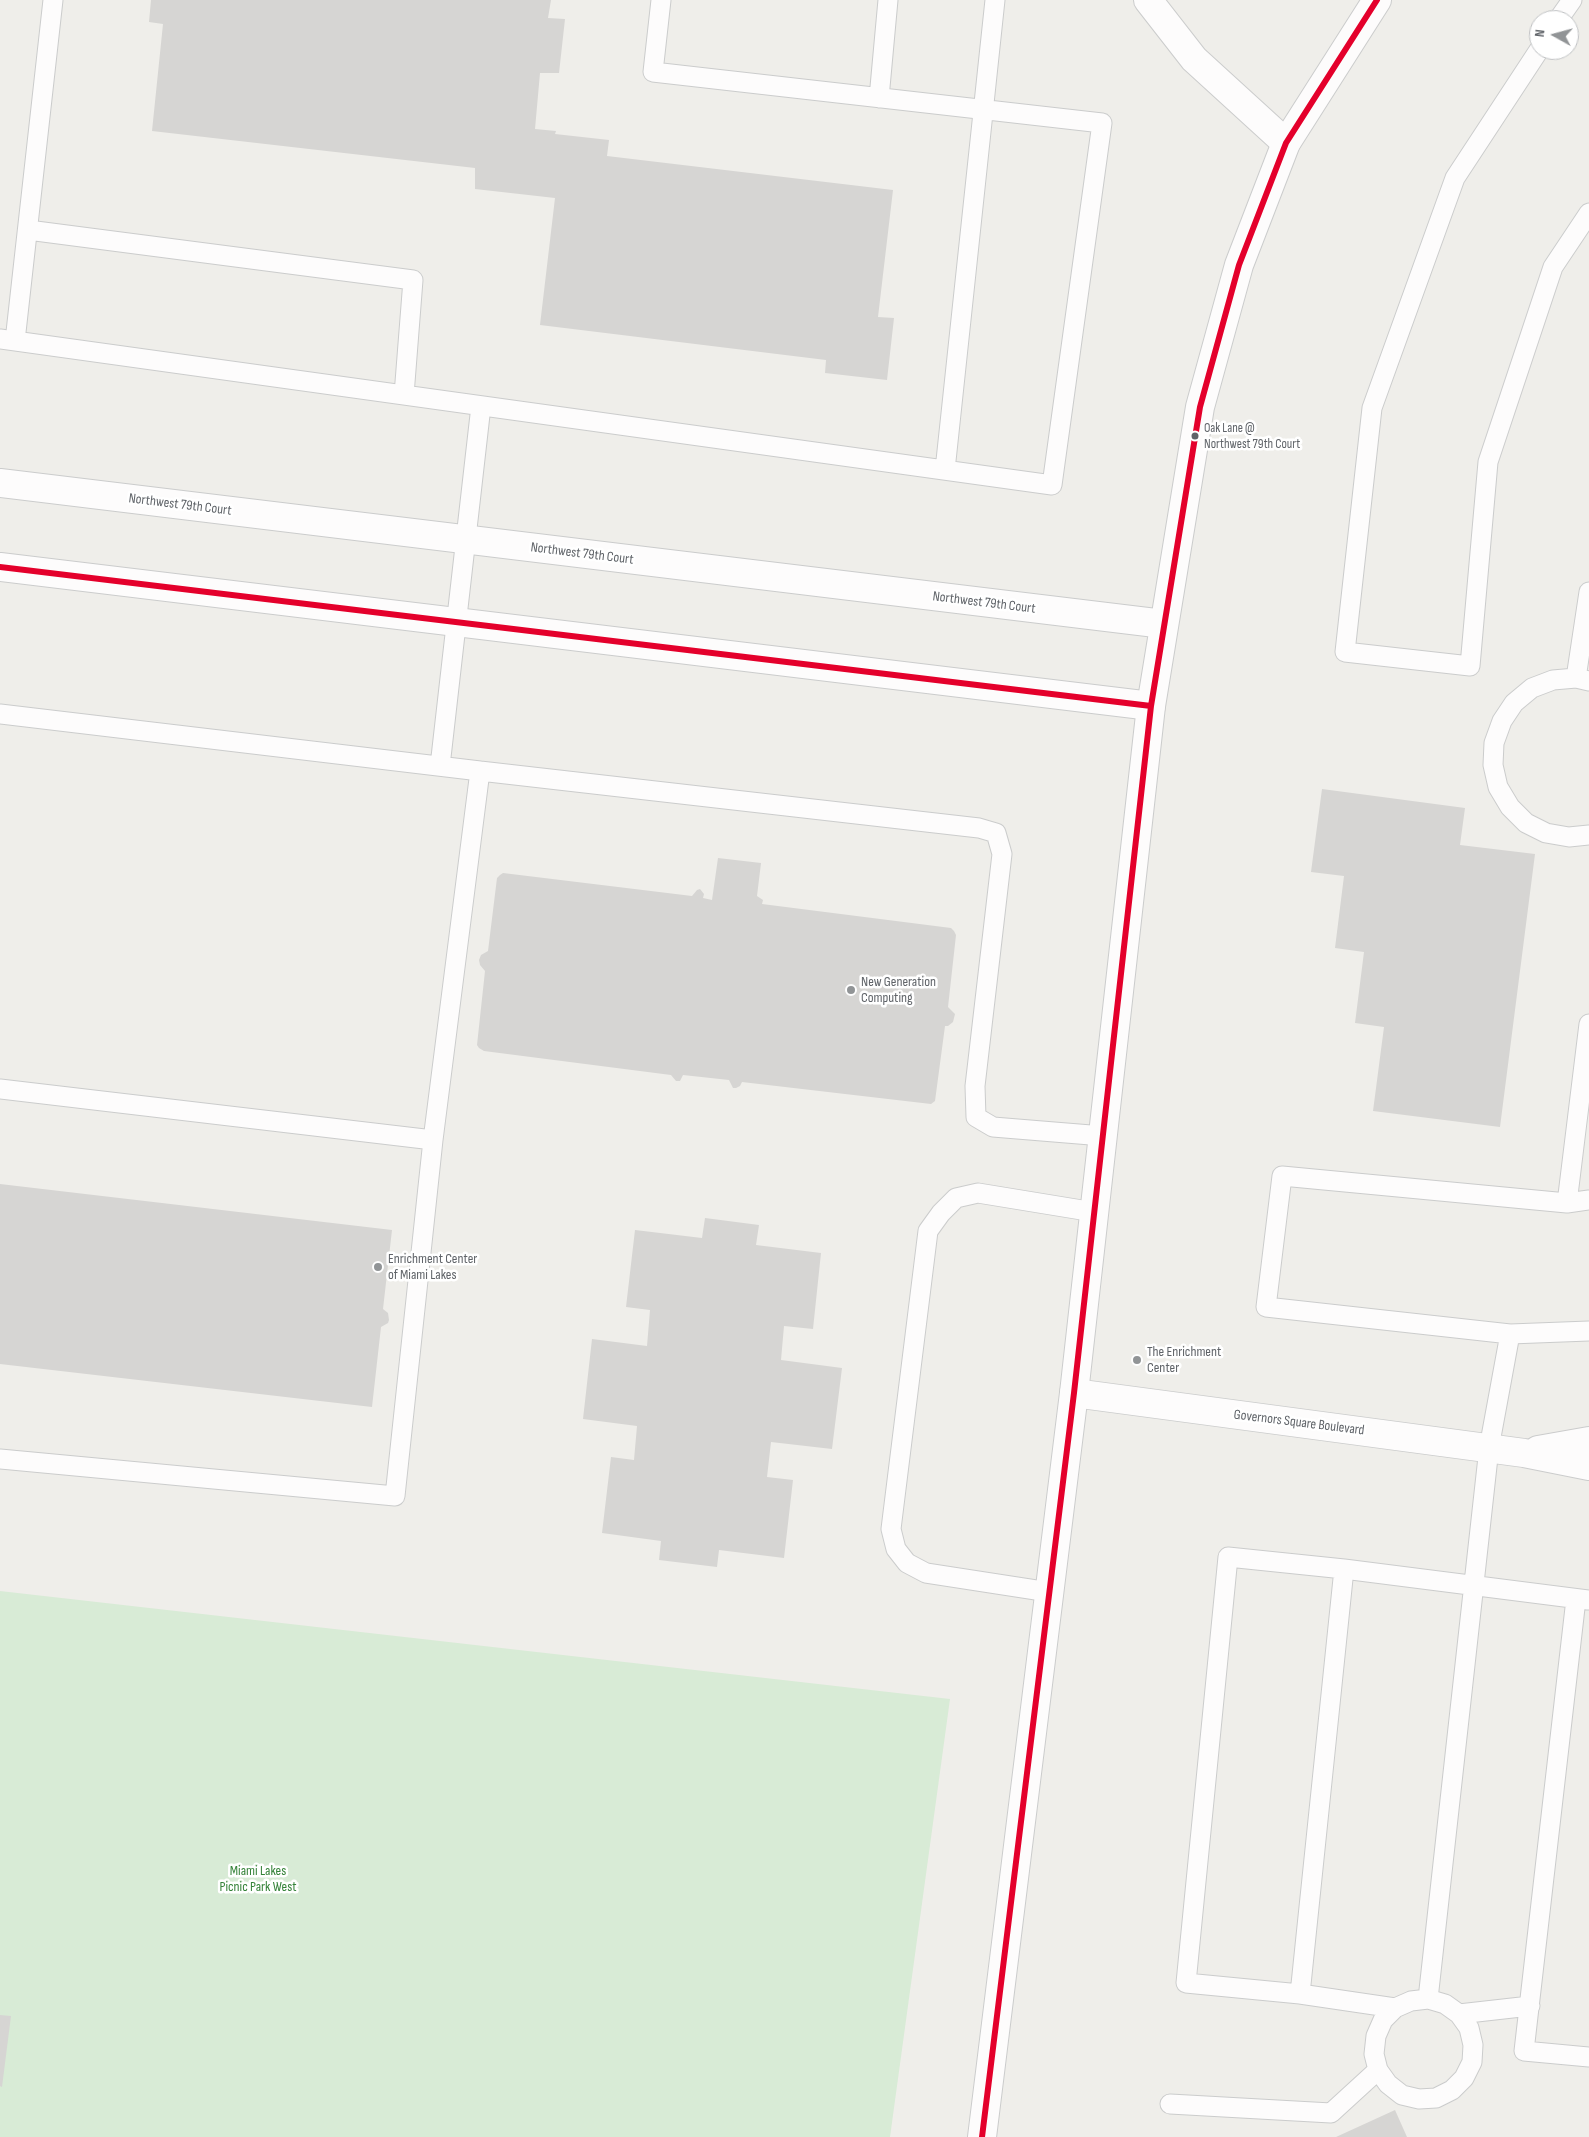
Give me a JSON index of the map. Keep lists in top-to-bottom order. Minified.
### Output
{"streets":{"street":["Northwest 79th Court","Governors Square Boulevard"]},"parks":["Miami Lakes Picnic Park West"],"places":["Oak Lane @ Northwest 79th Court","New Generation Computing","Enrichment Center of Miami Lakes","The Enrichment Center"],"north":"left"}
